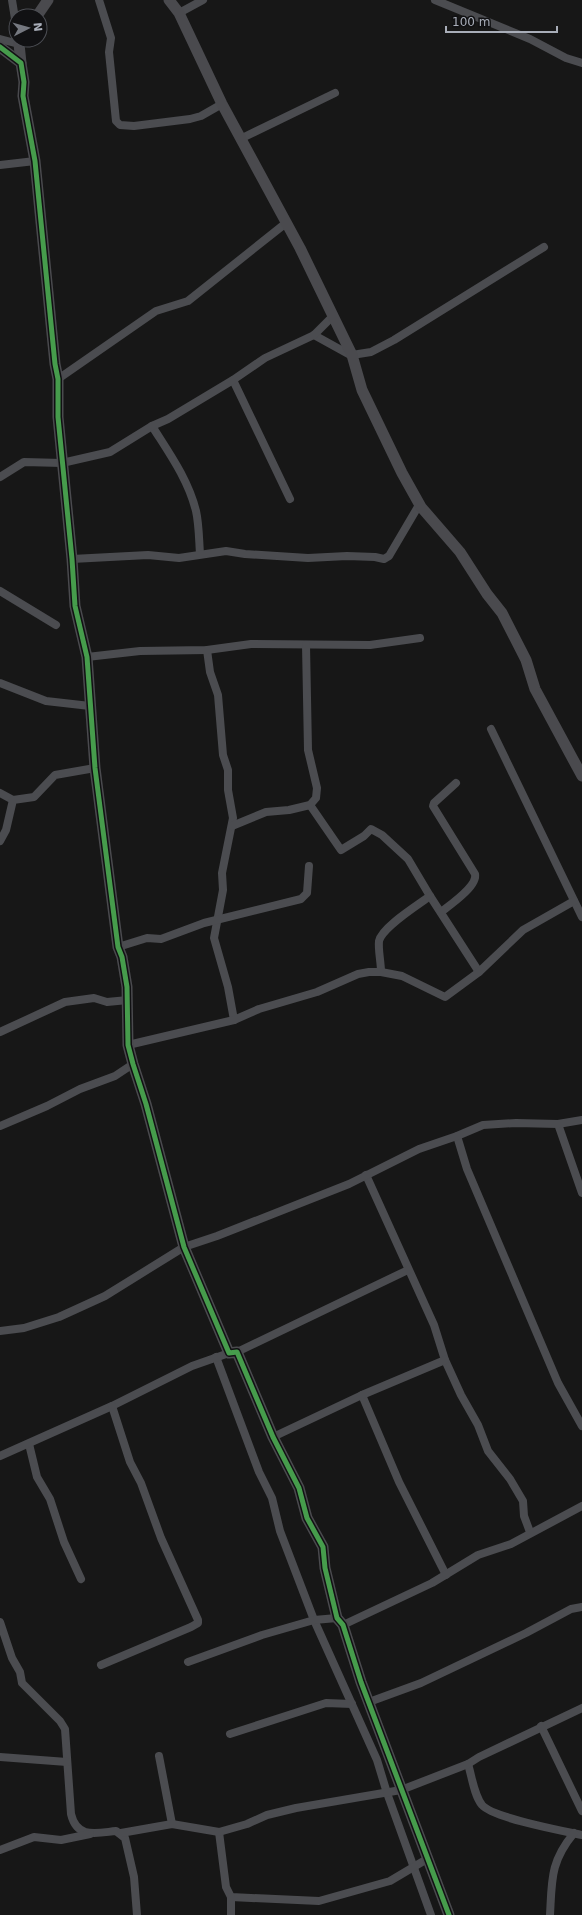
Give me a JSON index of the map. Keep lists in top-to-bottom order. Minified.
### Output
{"scale_bar":"100 m","north":"right"}
